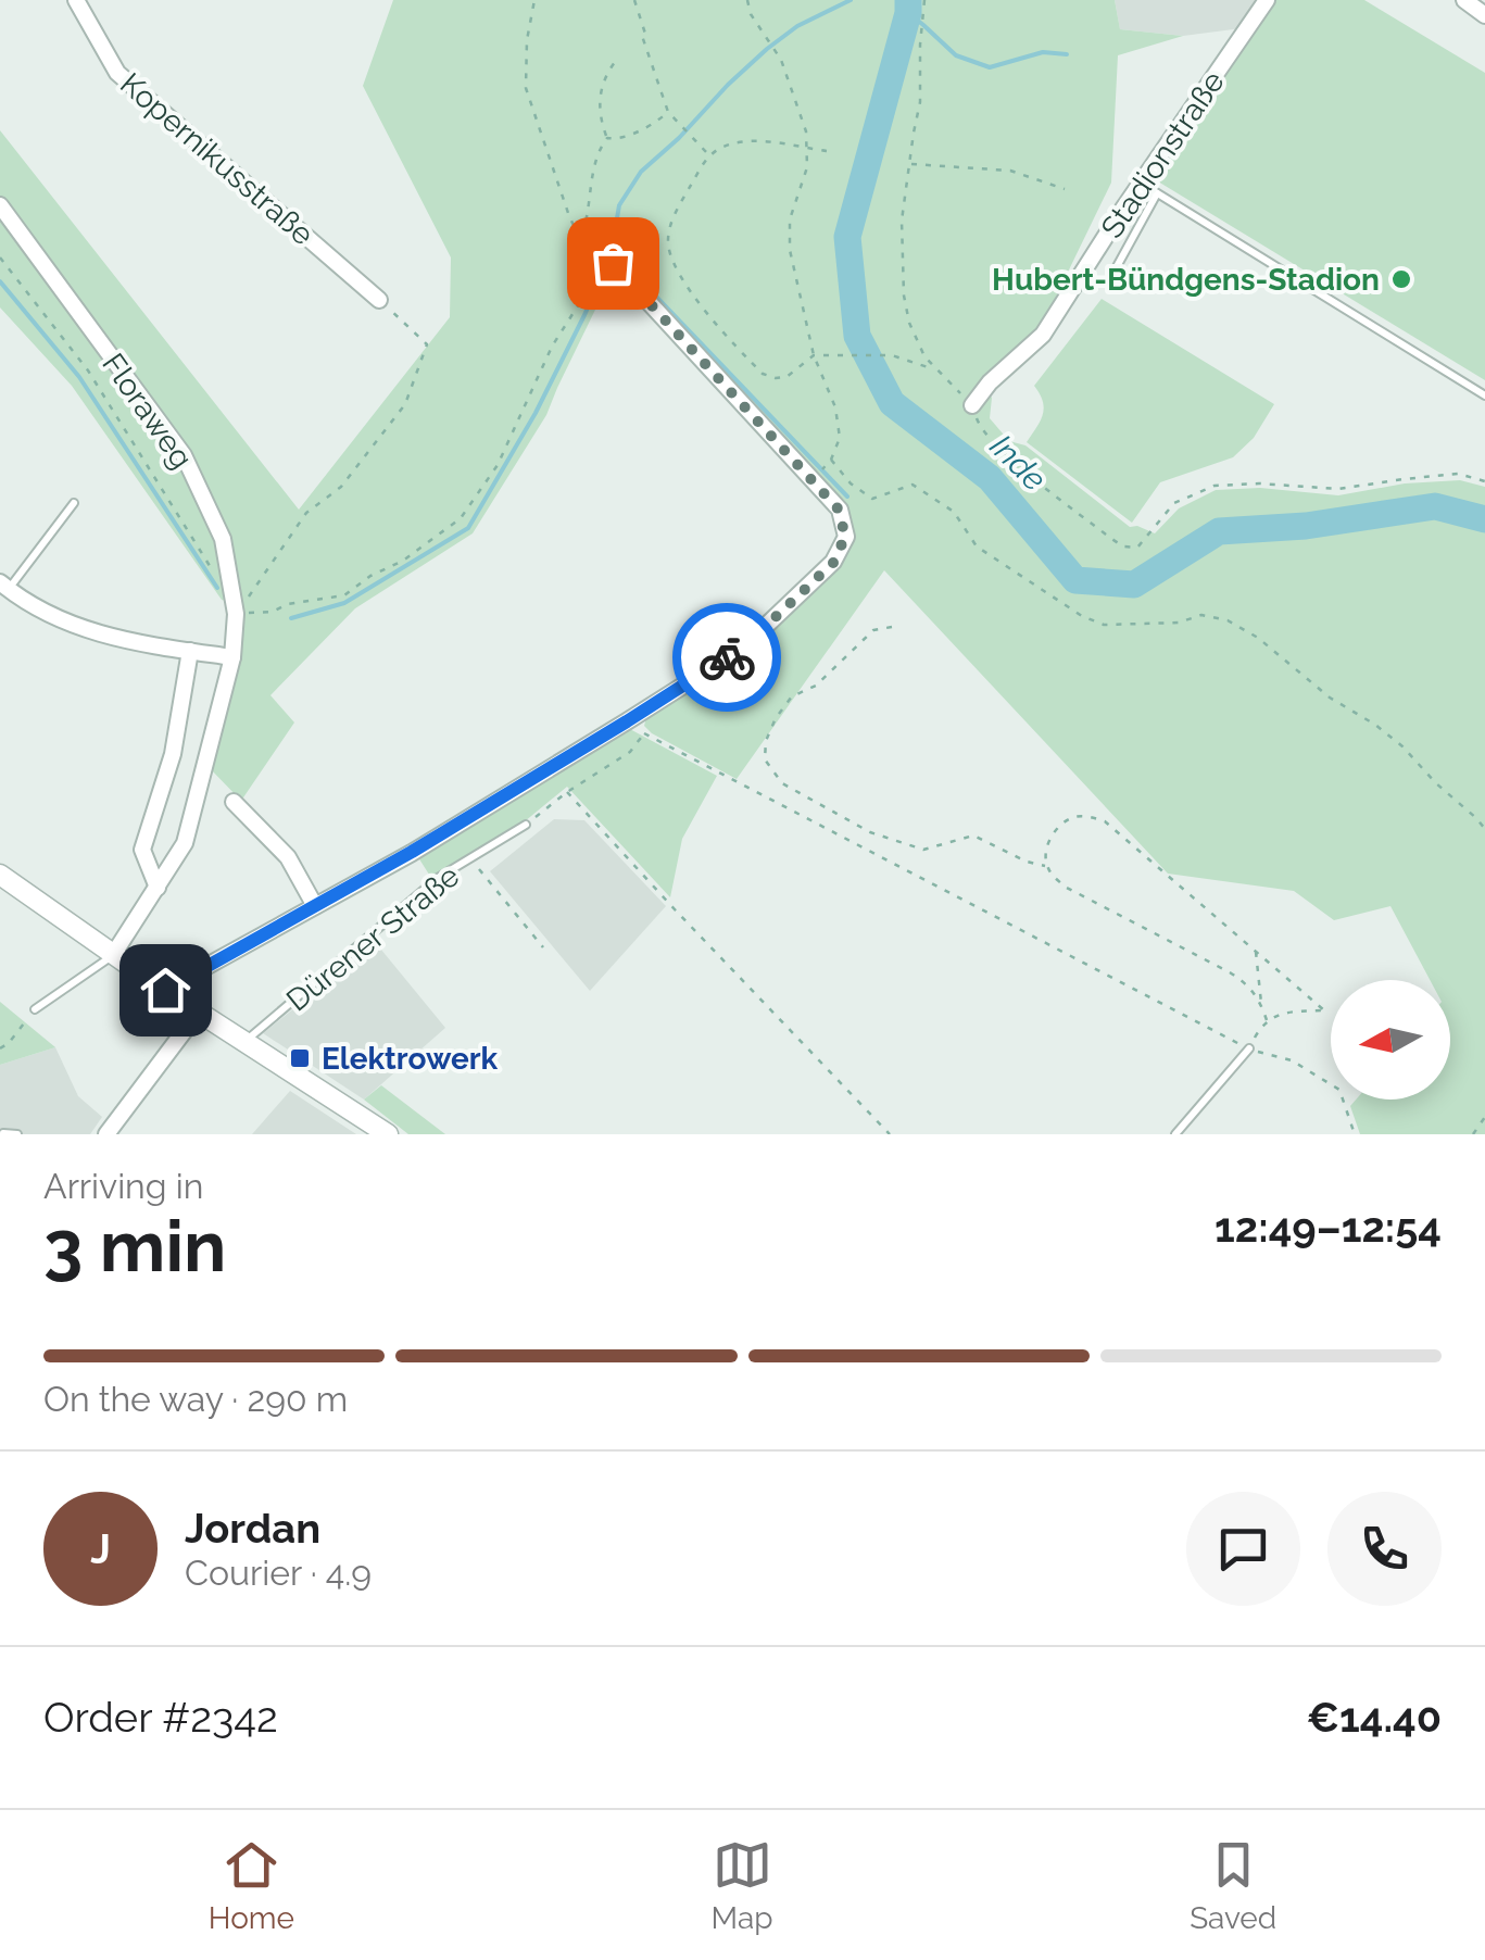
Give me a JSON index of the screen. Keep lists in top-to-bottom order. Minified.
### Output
{"streets":{"street":["Stadionstraße","Kopernikusstraße","Floraweg","Dürener Straße"]},"water":["Inde"],"places":{"other":["Hubert-Bündgens-Stadion"],"transit":["Elektrowerk"]},"north":"left","page":{"heading":["3 min","Arriving in","12:49–12:54"],"panel":["Jordan","Courier · 4.9","Order #2342","€14.40"],"bar":"On the way · 290 m","round":"J","tabs":["Home","Map","Saved"]}}
